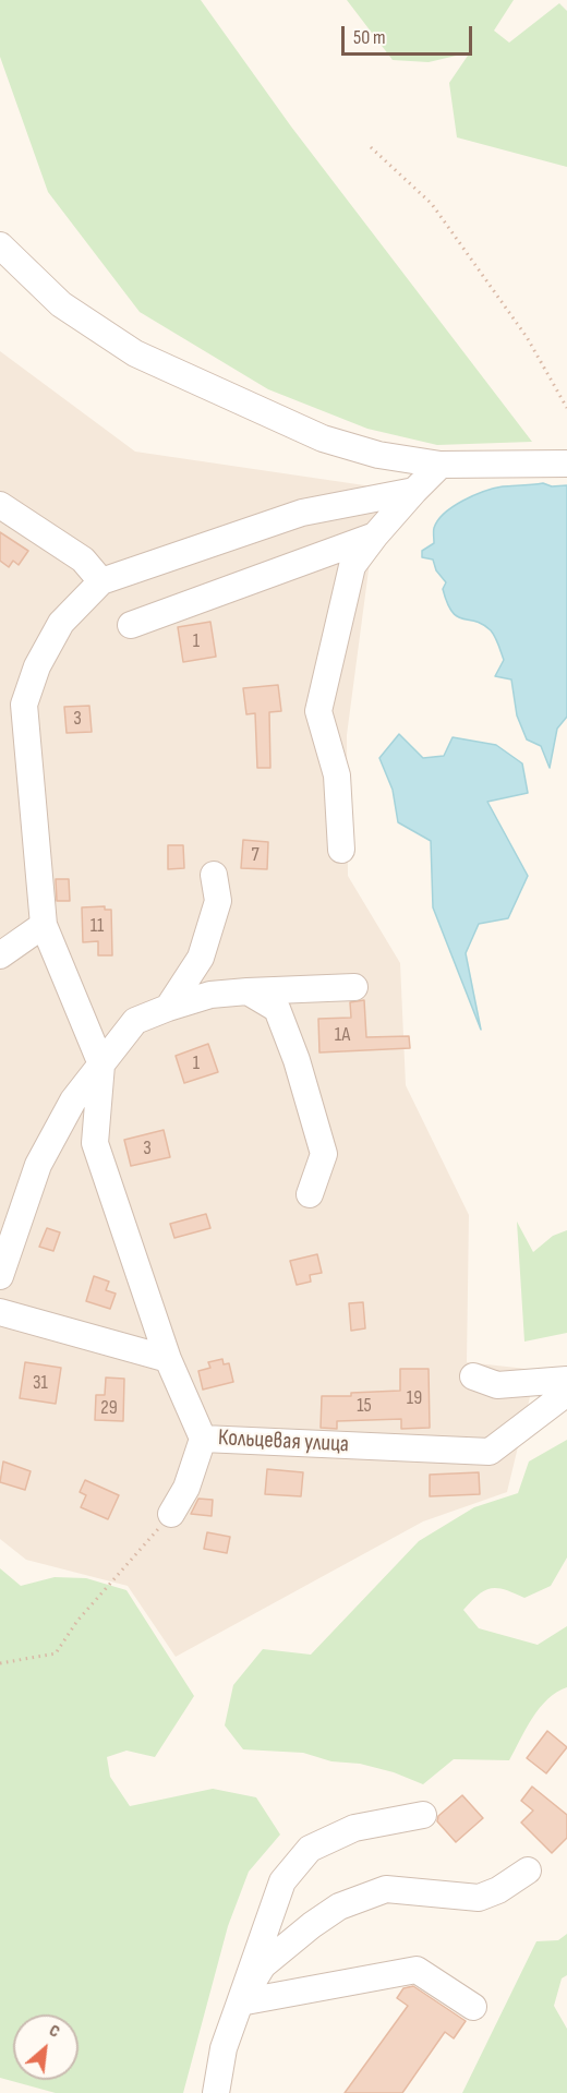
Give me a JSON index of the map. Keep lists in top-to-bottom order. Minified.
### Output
{"streets":{"street":["Кольцевая улица"]},"house_numbers":["1","3","7","11","1А","1","3","31","19","15","29"],"scale_bar":"50 m","north":"top right"}
